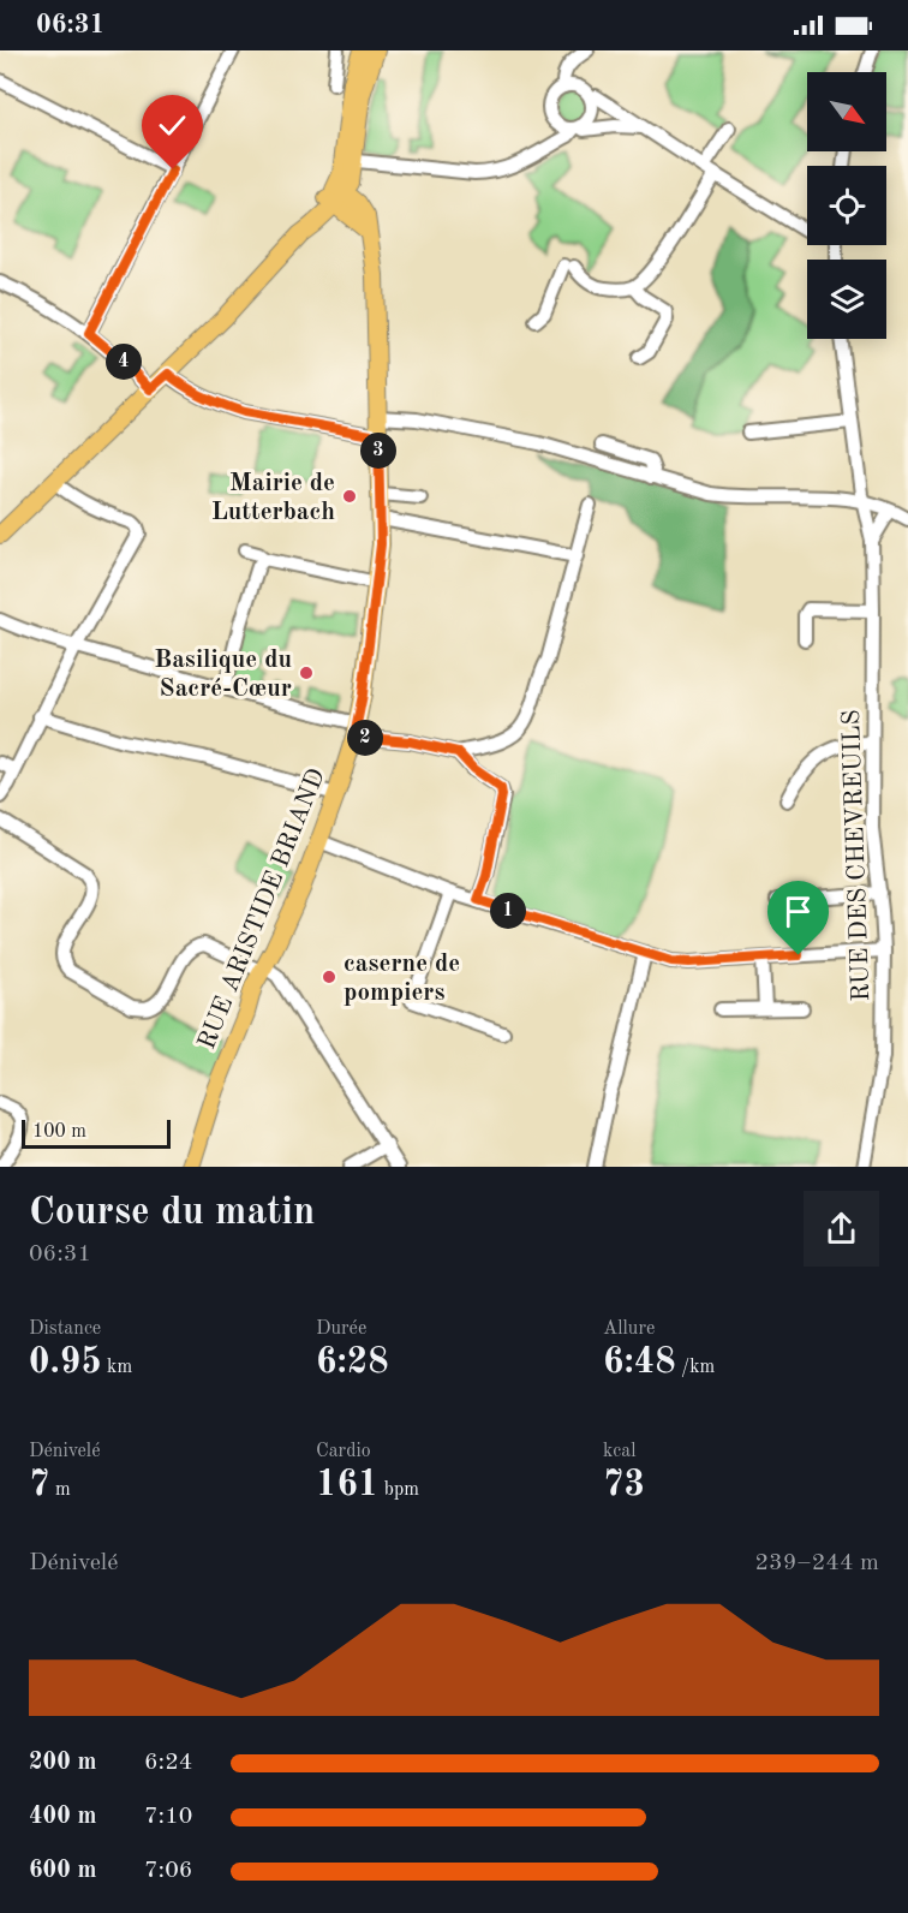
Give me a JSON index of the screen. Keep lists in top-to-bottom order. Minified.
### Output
{"streets":{"main road":["RUE ARISTIDE BRIAND"],"street":["RUE DES CHEVREUILS"]},"places":["Mairie de Lutterbach","Basilique du Sacré-Cœur","caserne de pompiers"],"scale_bar":"100 m","north":"bottom right","page":{"status":"06:31","pins":["4","3","2","1"],"scale":"100 m","heading":["Course du matin","06:31"],"stats":[["Distance","0.95 km"],["Durée","6:28"],["Allure","6:48 /km"],["Dénivelé","7 m"],["Cardio","161 bpm"],["kcal","73"]],"chart":["Dénivelé","239–244 m"],"list":[{"name":"200 m","note":"6:24"},{"name":"400 m","note":"7:10"},{"name":"600 m","note":"7:06"}]}}
